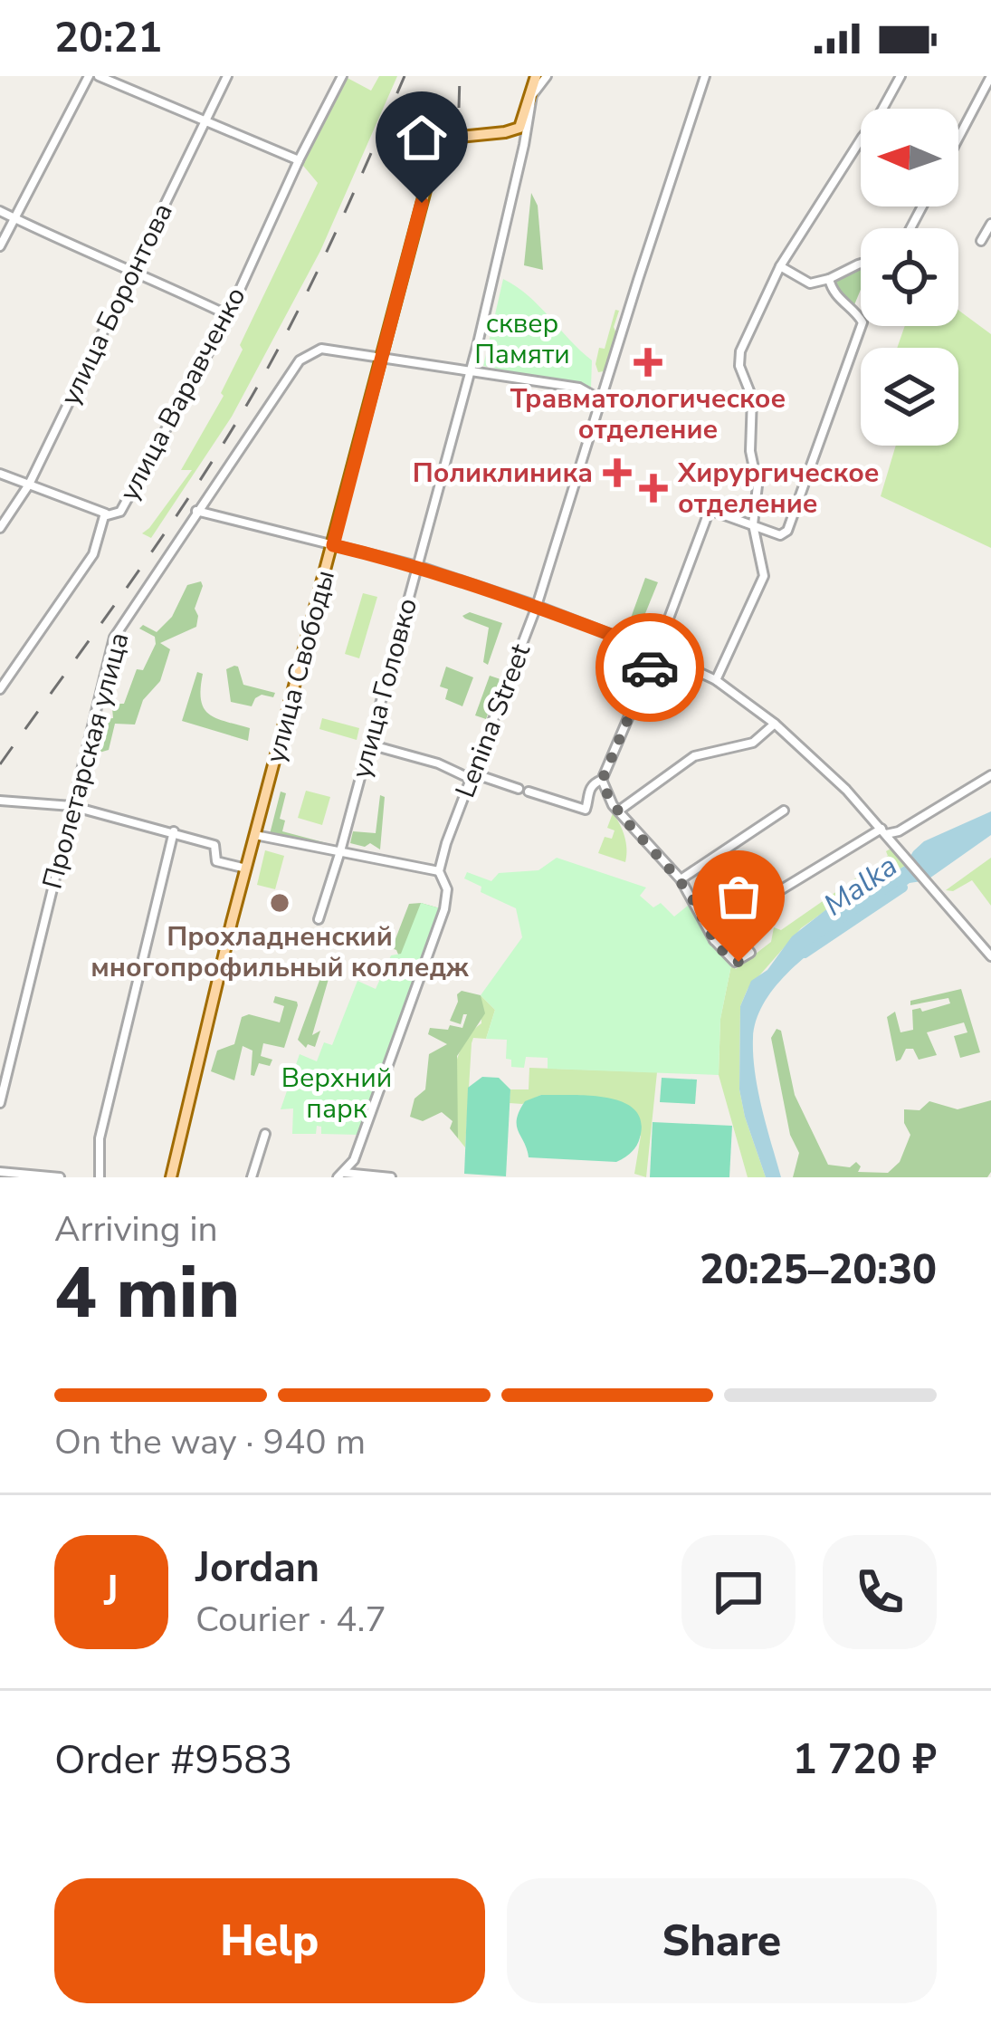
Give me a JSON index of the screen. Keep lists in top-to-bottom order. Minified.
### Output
{"streets":{"main road":["улица Свободы","улица Головко"],"street":["улица Боронтова","улица Варавченко","Lenina Street","Пролетарская улица"]},"crossings":[["улица Свободы","улица Головко"],["улица Свободы","Пролетарская улица"]],"water":["Malka"],"parks":["сквер Памяти","Верхний парк"],"places":{"health":["Травматологическое отделение","Поликлиника","Хирургическое отделение"],"other":["Прохладненский многопрофильный колледж"]},"north":"left","page":{"status":"20:21","heading":["4 min","Arriving in","20:25–20:30"],"panel":["Jordan","Courier · 4.7","Order #9583","1 720 ₽"],"bar":"On the way · 940 m","round":"J","buttons":["Help","Share"]}}
